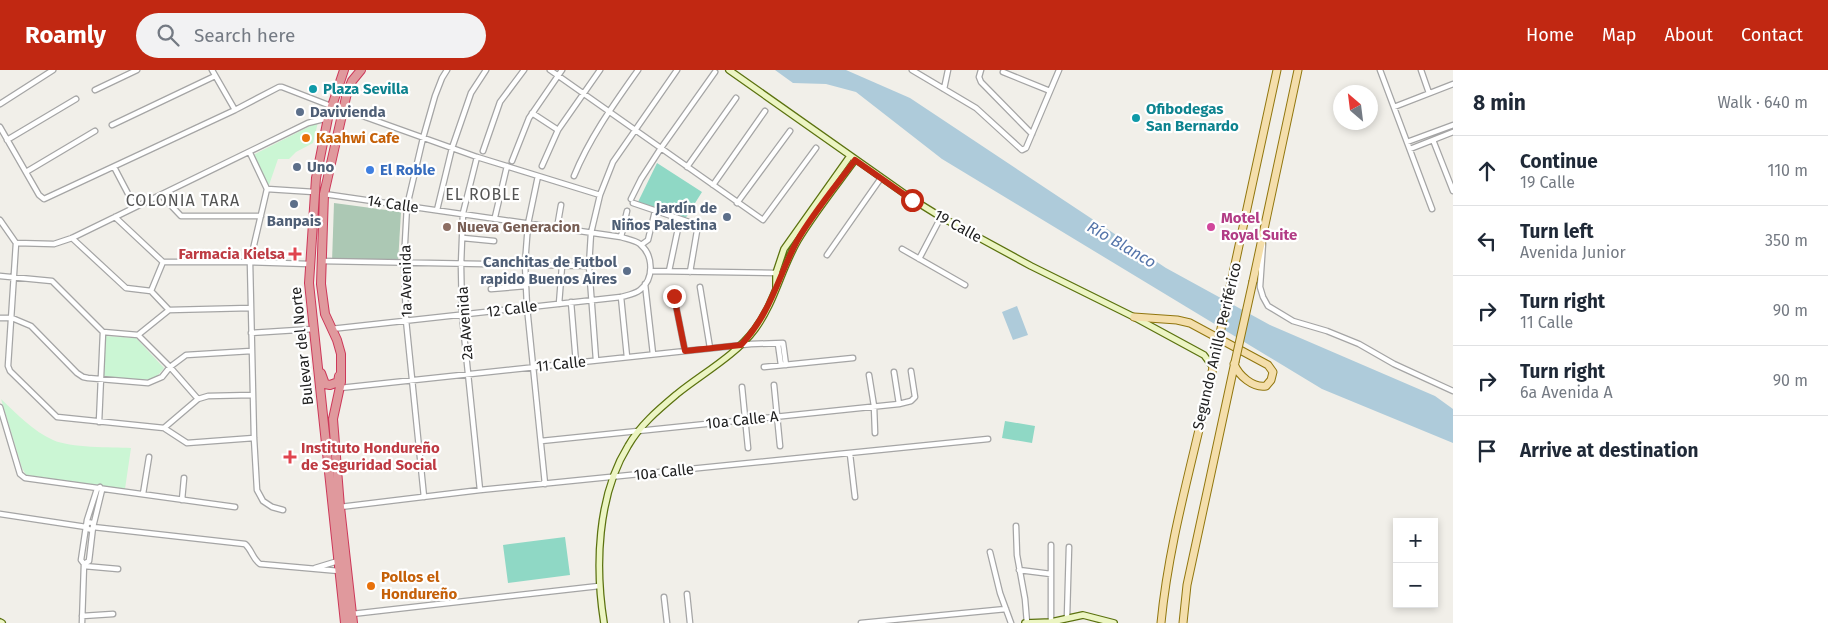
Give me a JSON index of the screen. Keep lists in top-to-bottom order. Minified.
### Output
{"streets":{"highway":["Bulevar del Norte"],"main road":["19 Calle","Segundo Anillo Periférico"],"street":["14 Calle","1a Avenida","12 Calle","2a Avenida","11 Calle","10a Calle A","10a Calle"]},"crossings":[["14 Calle","1a Avenida"],["14 Calle","2a Avenida"],["14 Calle","Bulevar del Norte"],["19 Calle","Segundo Anillo Periférico"],["1a Avenida","12 Calle"],["1a Avenida","11 Calle"],["1a Avenida","10a Calle"],["12 Calle","2a Avenida"],["12 Calle","Bulevar del Norte"],["2a Avenida","11 Calle"],["2a Avenida","10a Calle"],["Bulevar del Norte","11 Calle"],["Bulevar del Norte","10a Calle"]],"districts":["EL ROBLE","COLONIA TARA"],"water":["Río Blanco"],"places":{"other":["Plaza Sevilla","Davivienda","Ofibodegas San Bernardo","Kaahwi Cafe","Uno","El Roble","Banpais","Jardín de Niños Palestina","Nueva Generacion","Motel Royal Suite","Canchitas de Futbol rapido Buenos Aires","Pollos el Hondureño"],"health":["Farmacia Kielsa","Instituto Hondureño de Seguridad Social"]},"north":"top left","page":{"header":"Roamly","search":"Search here","nav":["Home","Map","About","Contact"],"heading":["8 min","Walk · 640 m"],"list":[["Continue","19 Calle","110 m"],["Turn left","Avenida Junior","350 m"],["Turn right","11 Calle","90 m"],["Turn right","6a Avenida A","90 m"],"Arrive at destination"],"map_buttons":["+","−"]}}
